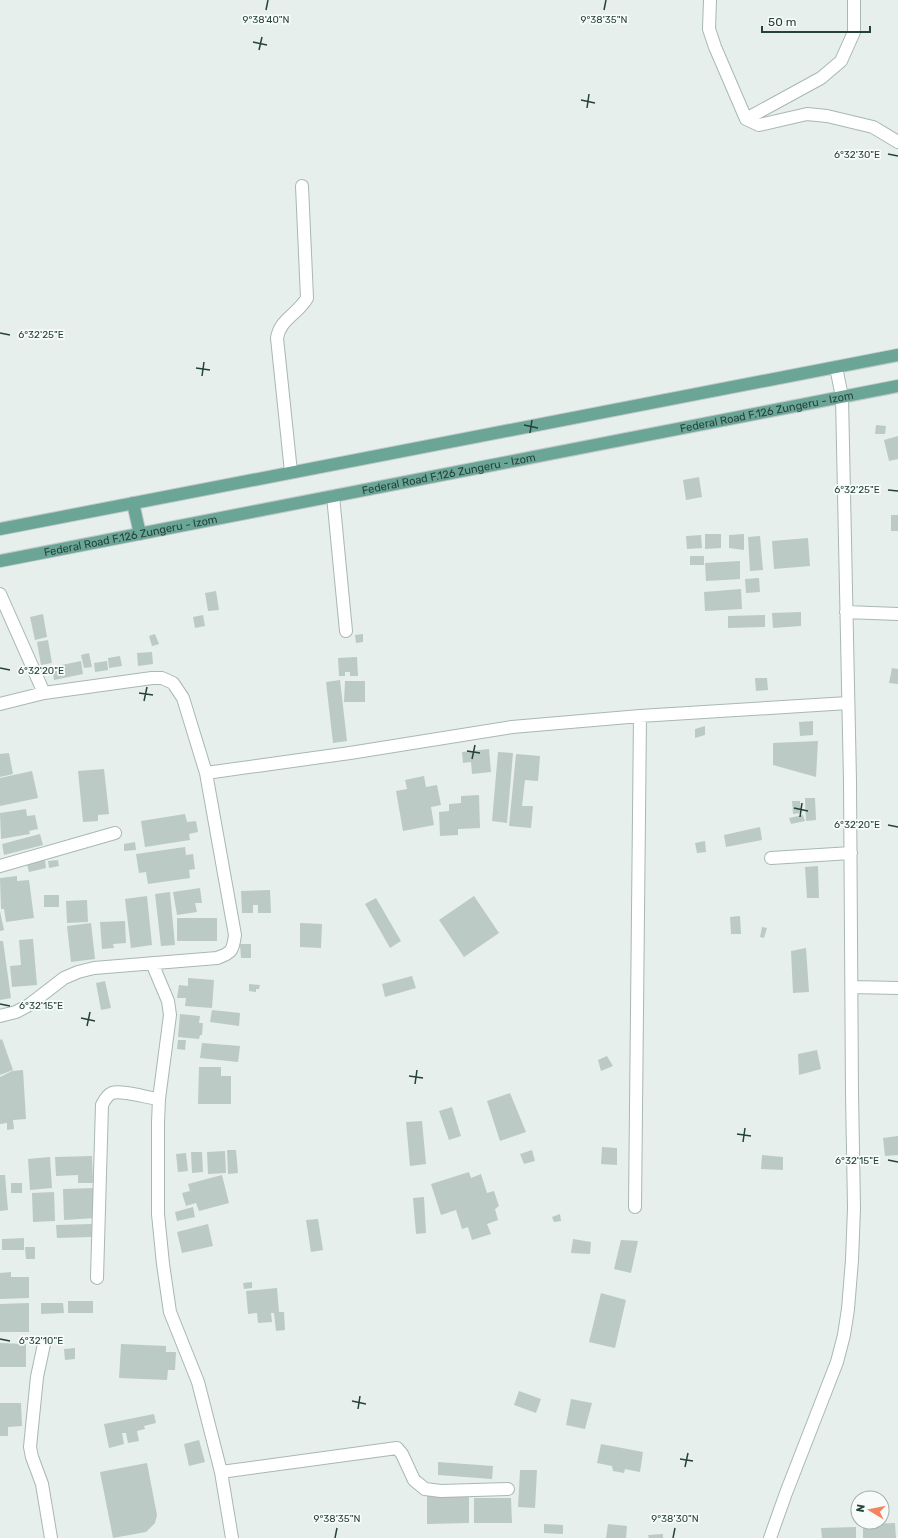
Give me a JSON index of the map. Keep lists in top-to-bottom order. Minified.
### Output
{"streets":{"main road":["Federal Road F.126 Zungeru - Izom"]},"scale_bar":"50 m","north":"left","coordinates":["9°38'35\"N","9°38'40\"N","6°32'30\"E","6°32'25\"E","6°32'20\"E","6°32'15\"E","6°32'10\"E","9°38'30\"N"]}
